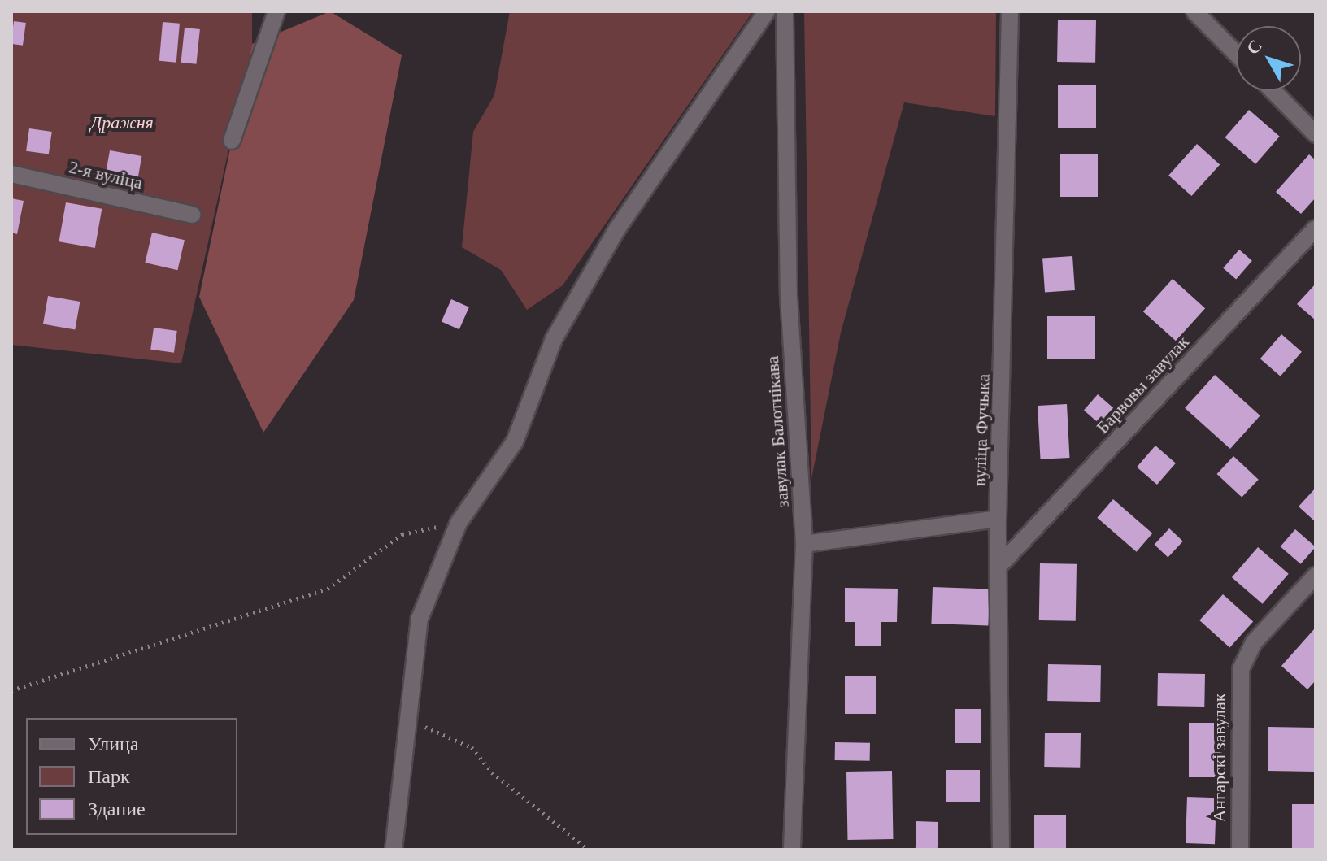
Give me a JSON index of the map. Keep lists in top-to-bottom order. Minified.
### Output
{"streets":{"street":["2-я вуліца","Барвовы завулак","вуліца Фучыка","завулак Балотнікава","Ангарскі завулак"]},"crossings":[["Барвовы завулак","вуліца Фучыка"]],"parks":["Дражня"],"legend":["Улица","Парк","Здание"],"north":"top left"}
